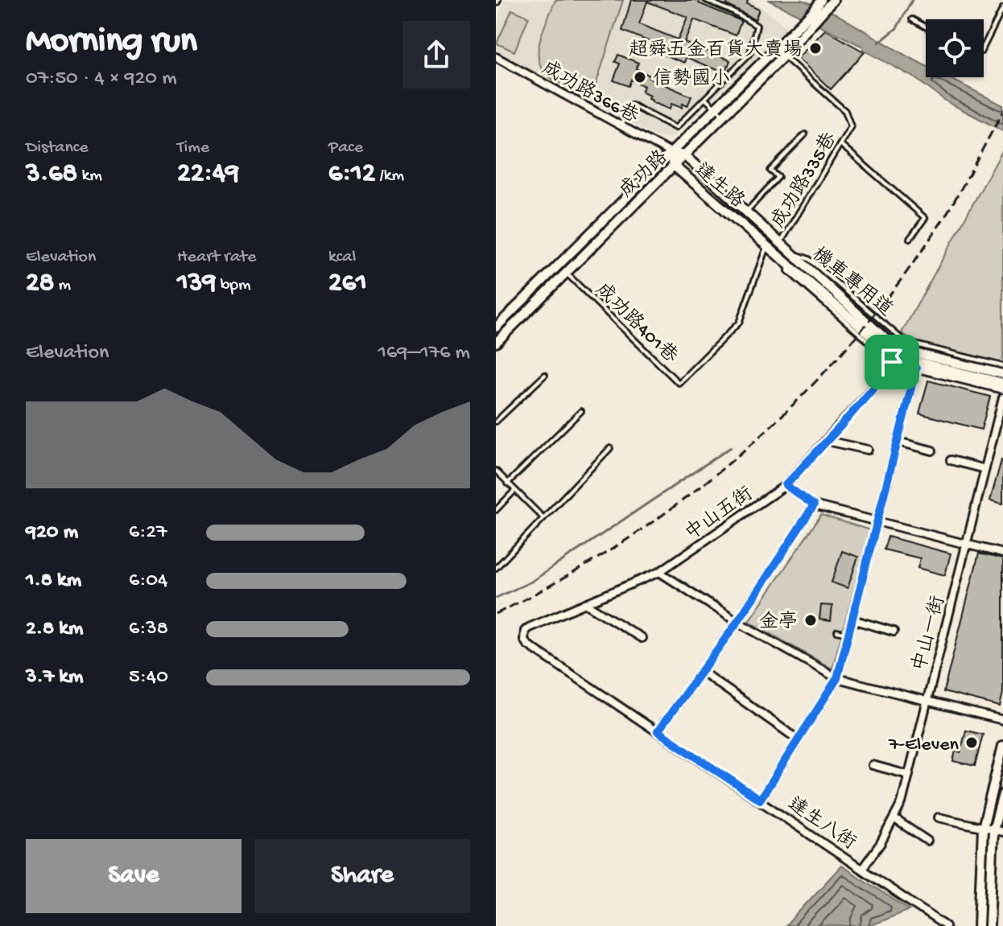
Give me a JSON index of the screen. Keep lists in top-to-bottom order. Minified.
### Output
{"streets":{"street":["成功路366巷","成功路","達生路","中山五街","中山一街","達生八街"],"lane":["成功路335巷","機車專用道","成功路401巷"]},"crossings":[["成功路366巷","成功路"],["成功路366巷","達生路"],["成功路","成功路335巷"],["成功路","達生路"],["成功路","成功路401巷"],["成功路335巷","達生路"],["達生路","機車專用道"],["達生路","成功路401巷"],["機車專用道","中山五街"],["中山五街","達生八街"],["中山一街","達生八街"]],"places":["超舜五金百貨大賣場","信勢國小","金亭","7-Eleven"],"page":{"heading":["Morning run","07:50 · 4 × 920 m"],"stats":[["Distance","3.68 km"],["Time","22:49"],["Pace","6:12 /km"],["Elevation","28 m"],["Heart rate","139 bpm"],["kcal","261"]],"chart":["Elevation","169–176 m"],"list":[{"name":"920 m","note":"6:27"},{"name":"1.8 km","note":"6:04"},{"name":"2.8 km","note":"6:38"},{"name":"3.7 km","note":"5:40"}],"buttons":["Save","Share"]}}
